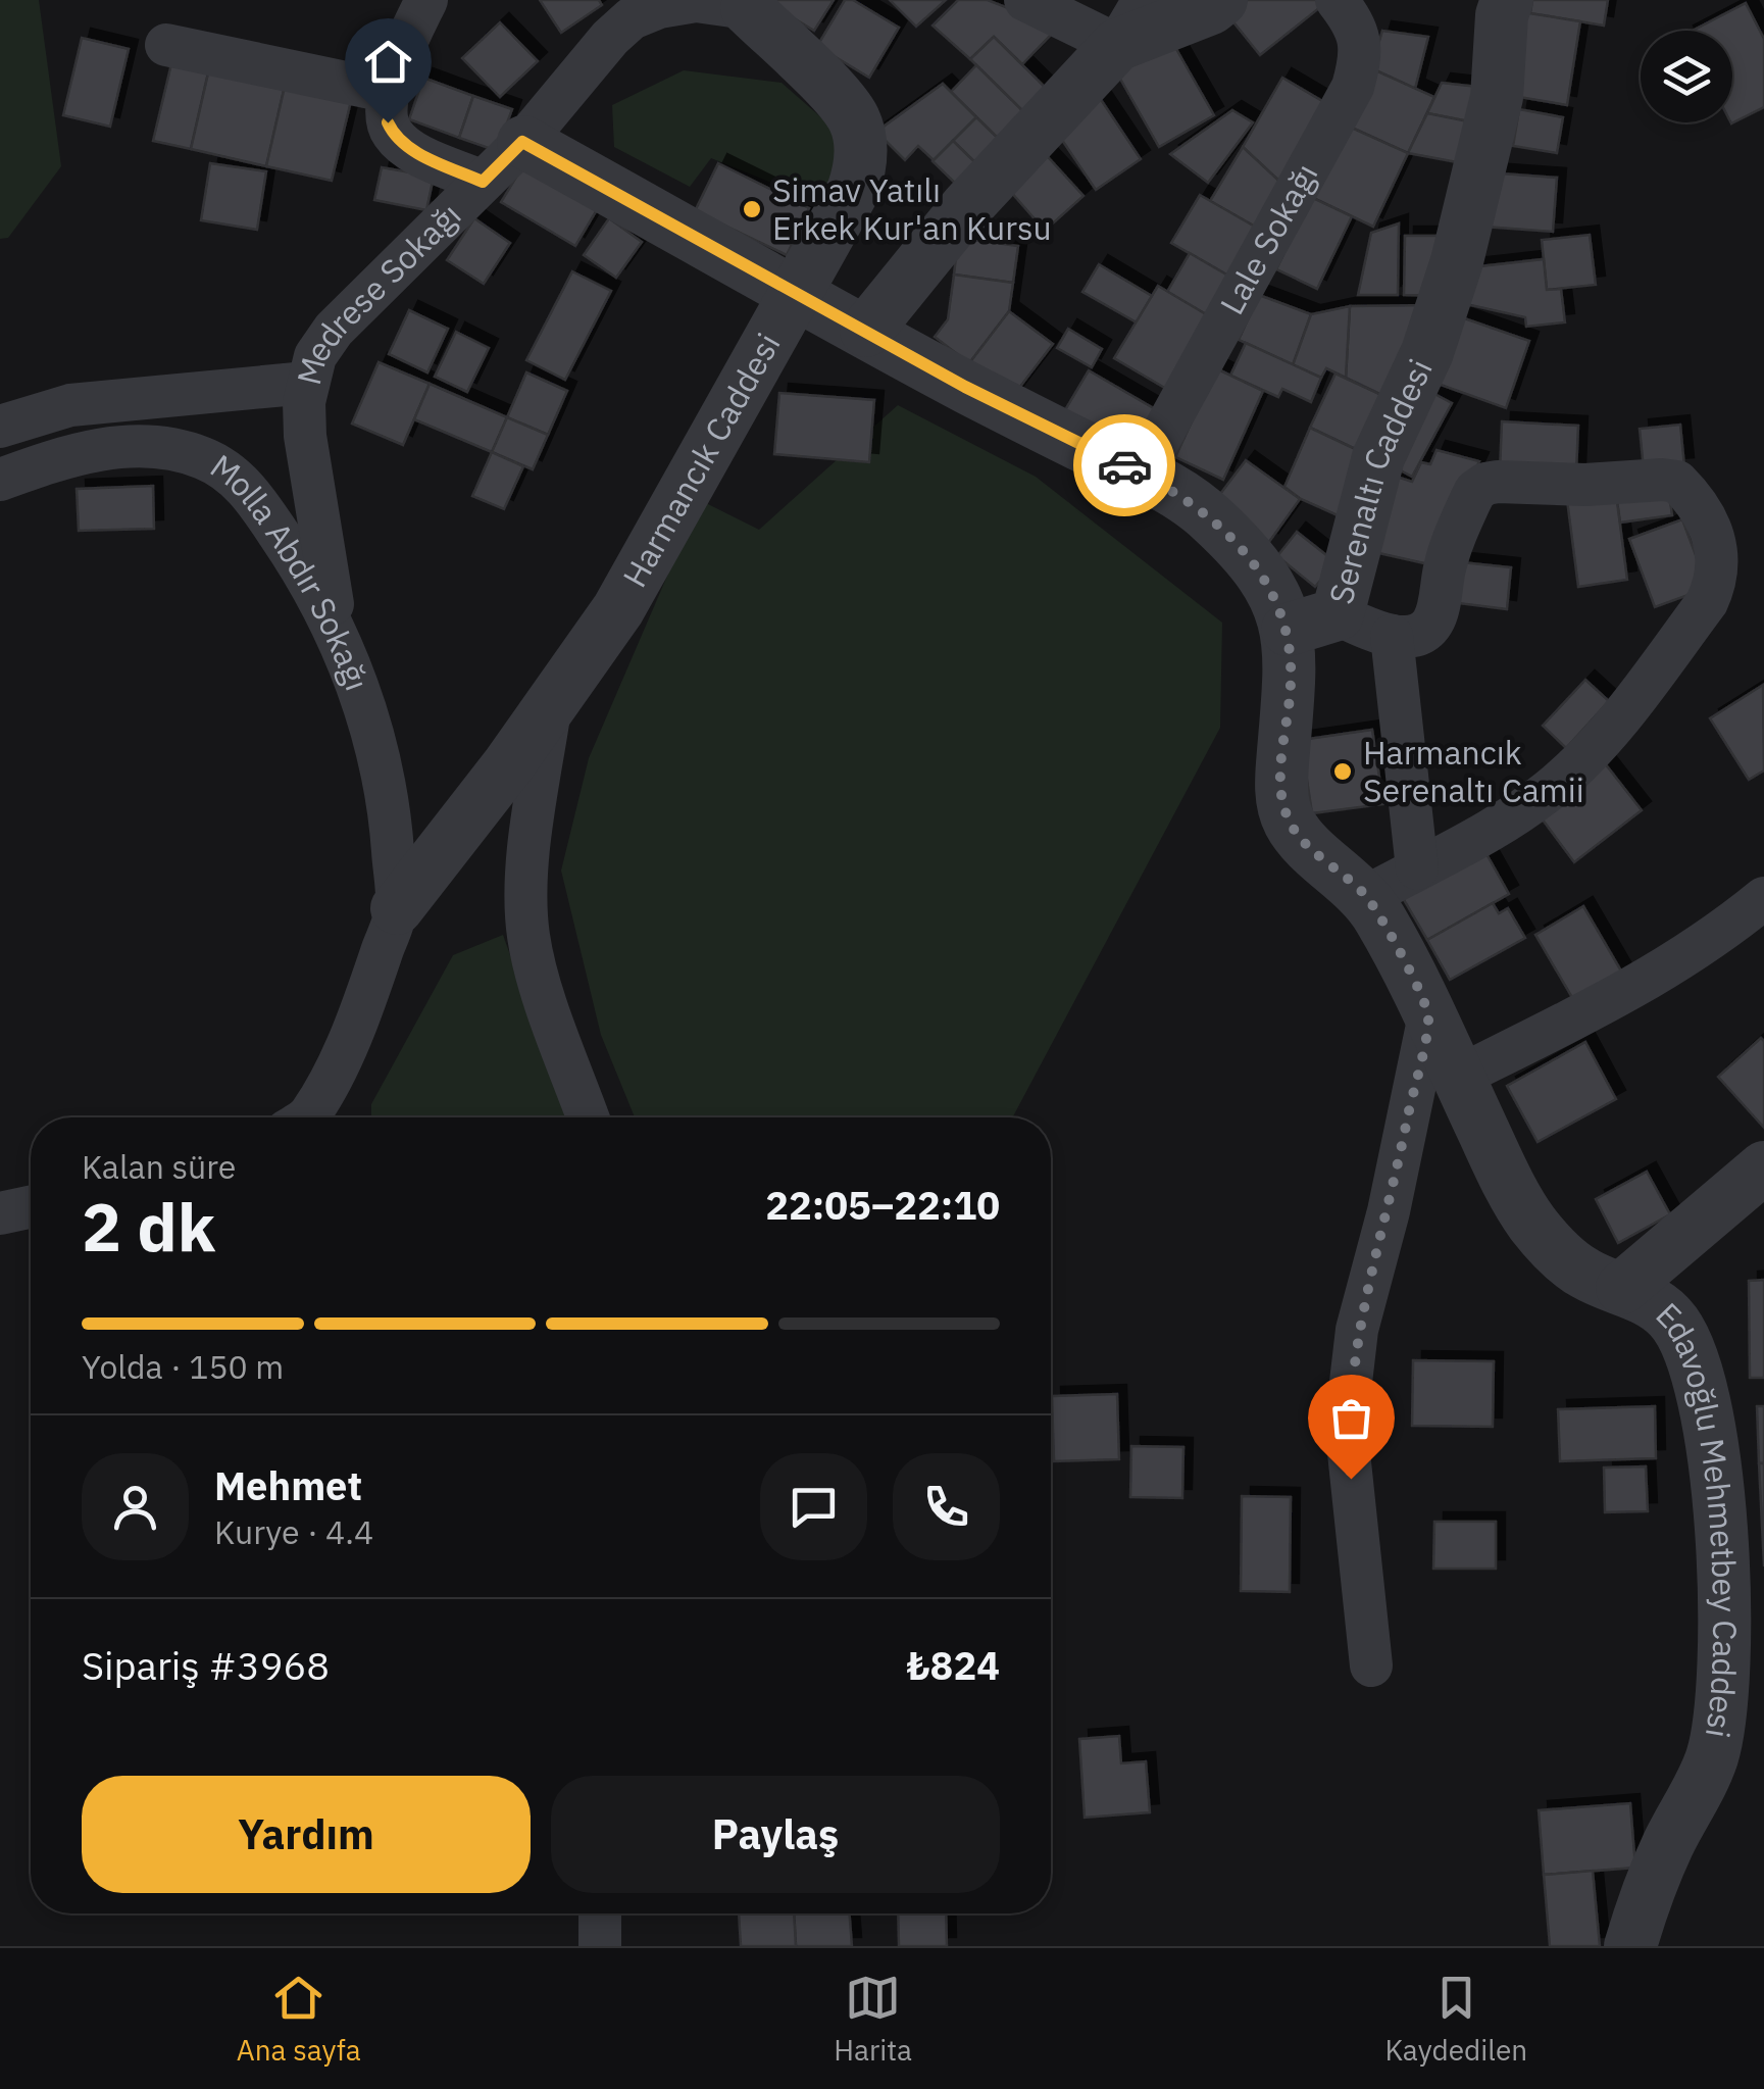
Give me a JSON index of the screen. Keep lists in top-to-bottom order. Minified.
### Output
{"streets":{"street":["Lale Sokağı","Medrese Sokağı","Harmancık Caddesi","Serenaltı Caddesi","Molla Abdır Sokağı","Edavoğlu Mehmetbey Caddesi"]},"crossings":[["Lale Sokağı","Serenaltı Caddesi"],["Medrese Sokağı","Harmancık Caddesi"],["Medrese Sokağı","Serenaltı Caddesi"],["Medrese Sokağı","Molla Abdır Sokağı"],["Harmancık Caddesi","Serenaltı Caddesi"],["Harmancık Caddesi","Molla Abdır Sokağı"],["Serenaltı Caddesi","Edavoğlu Mehmetbey Caddesi"]],"places":["Simav Yatılı Erkek Kur'an Kursu","Harmancık Serenaltı Camii"],"page":{"heading":["2 dk","Kalan süre","22:05–22:10"],"panel":["Mehmet","Kurye · 4.4","Sipariş #3968","₺824"],"bar":"Yolda · 150 m","buttons":["Yardım","Paylaş"],"tabs":["Ana sayfa","Harita","Kaydedilen"]}}
